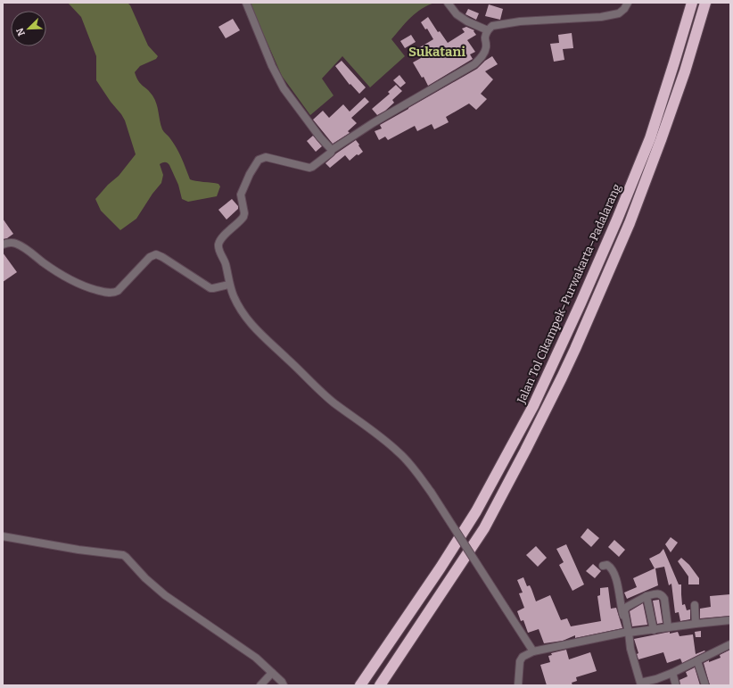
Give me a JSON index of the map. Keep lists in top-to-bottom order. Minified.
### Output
{"streets":{"highway":["Jalan Tol Cikampek–Purwakarta–Padalarang"]},"districts":["Sukatani"],"north":"bottom left"}
